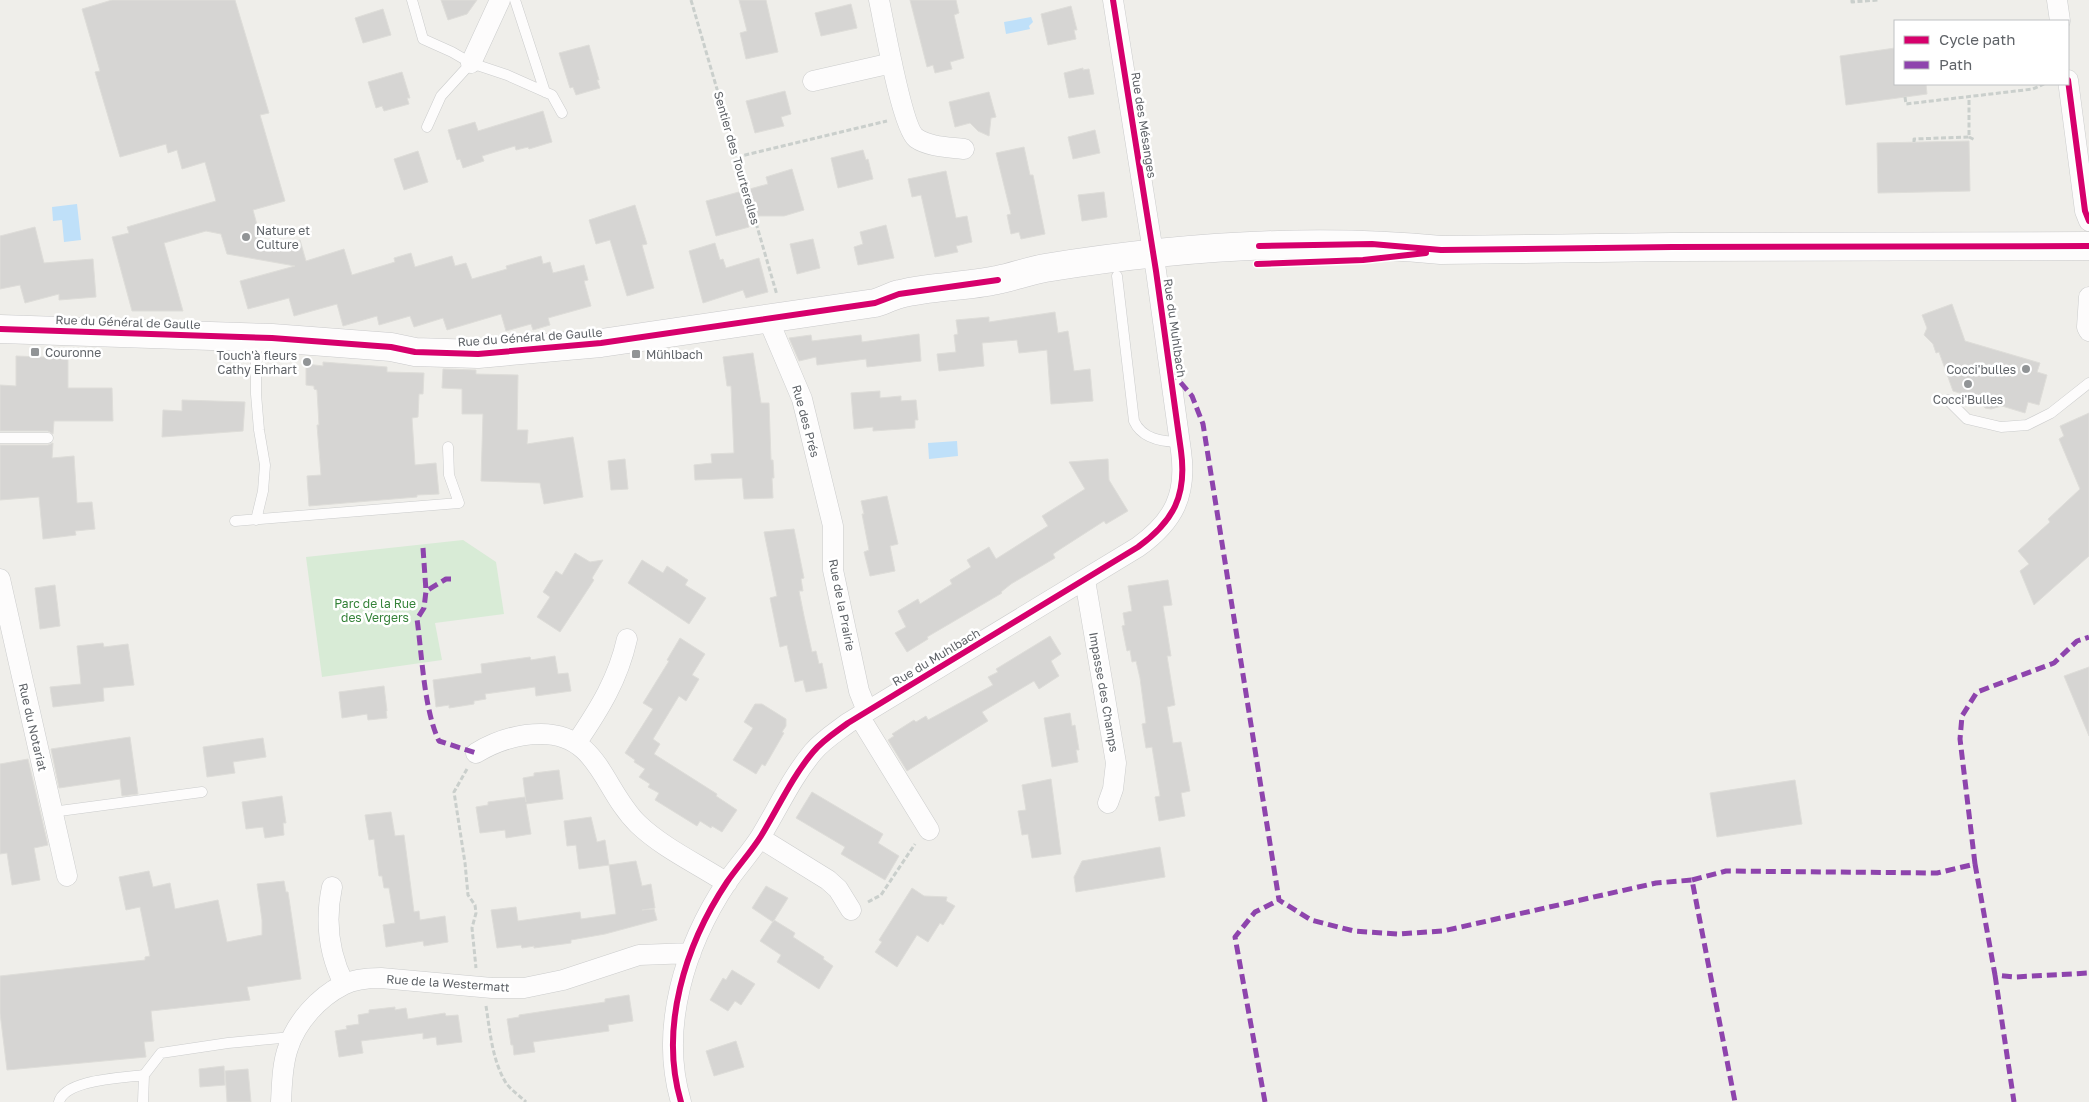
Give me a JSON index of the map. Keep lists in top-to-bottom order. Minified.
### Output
{"streets":{"street":["Rue des Mésanges","Rue du Général de Gaulle","Rue du Muhlbach","Rue des Prés","Rue de la Prairie","Impasse des Champs","Rue du Notariat","Rue de la Westermatt"],"path":["Sentier des Tourterelles"]},"crossings":[["Rue des Mésanges","Rue du Général de Gaulle"],["Rue des Mésanges","Rue du Muhlbach"],["Sentier des Tourterelles","Rue du Général de Gaulle"],["Sentier des Tourterelles","Rue des Prés"],["Rue du Général de Gaulle","Rue du Muhlbach"],["Rue du Général de Gaulle","Rue des Prés"],["Rue du Muhlbach","Rue de la Prairie"],["Rue du Muhlbach","Impasse des Champs"],["Rue du Muhlbach","Rue de la Westermatt"],["Rue des Prés","Rue de la Prairie"]],"parks":["Parc de la Rue des Vergers"],"places":{"other":["Nature et Culture","Touch'à fleurs Cathy Ehrhart","Cocci'bulles","Cocci'Bulles"],"transit":["Couronne","Mühlbach"]},"legend":["Cycle path","Path"]}
